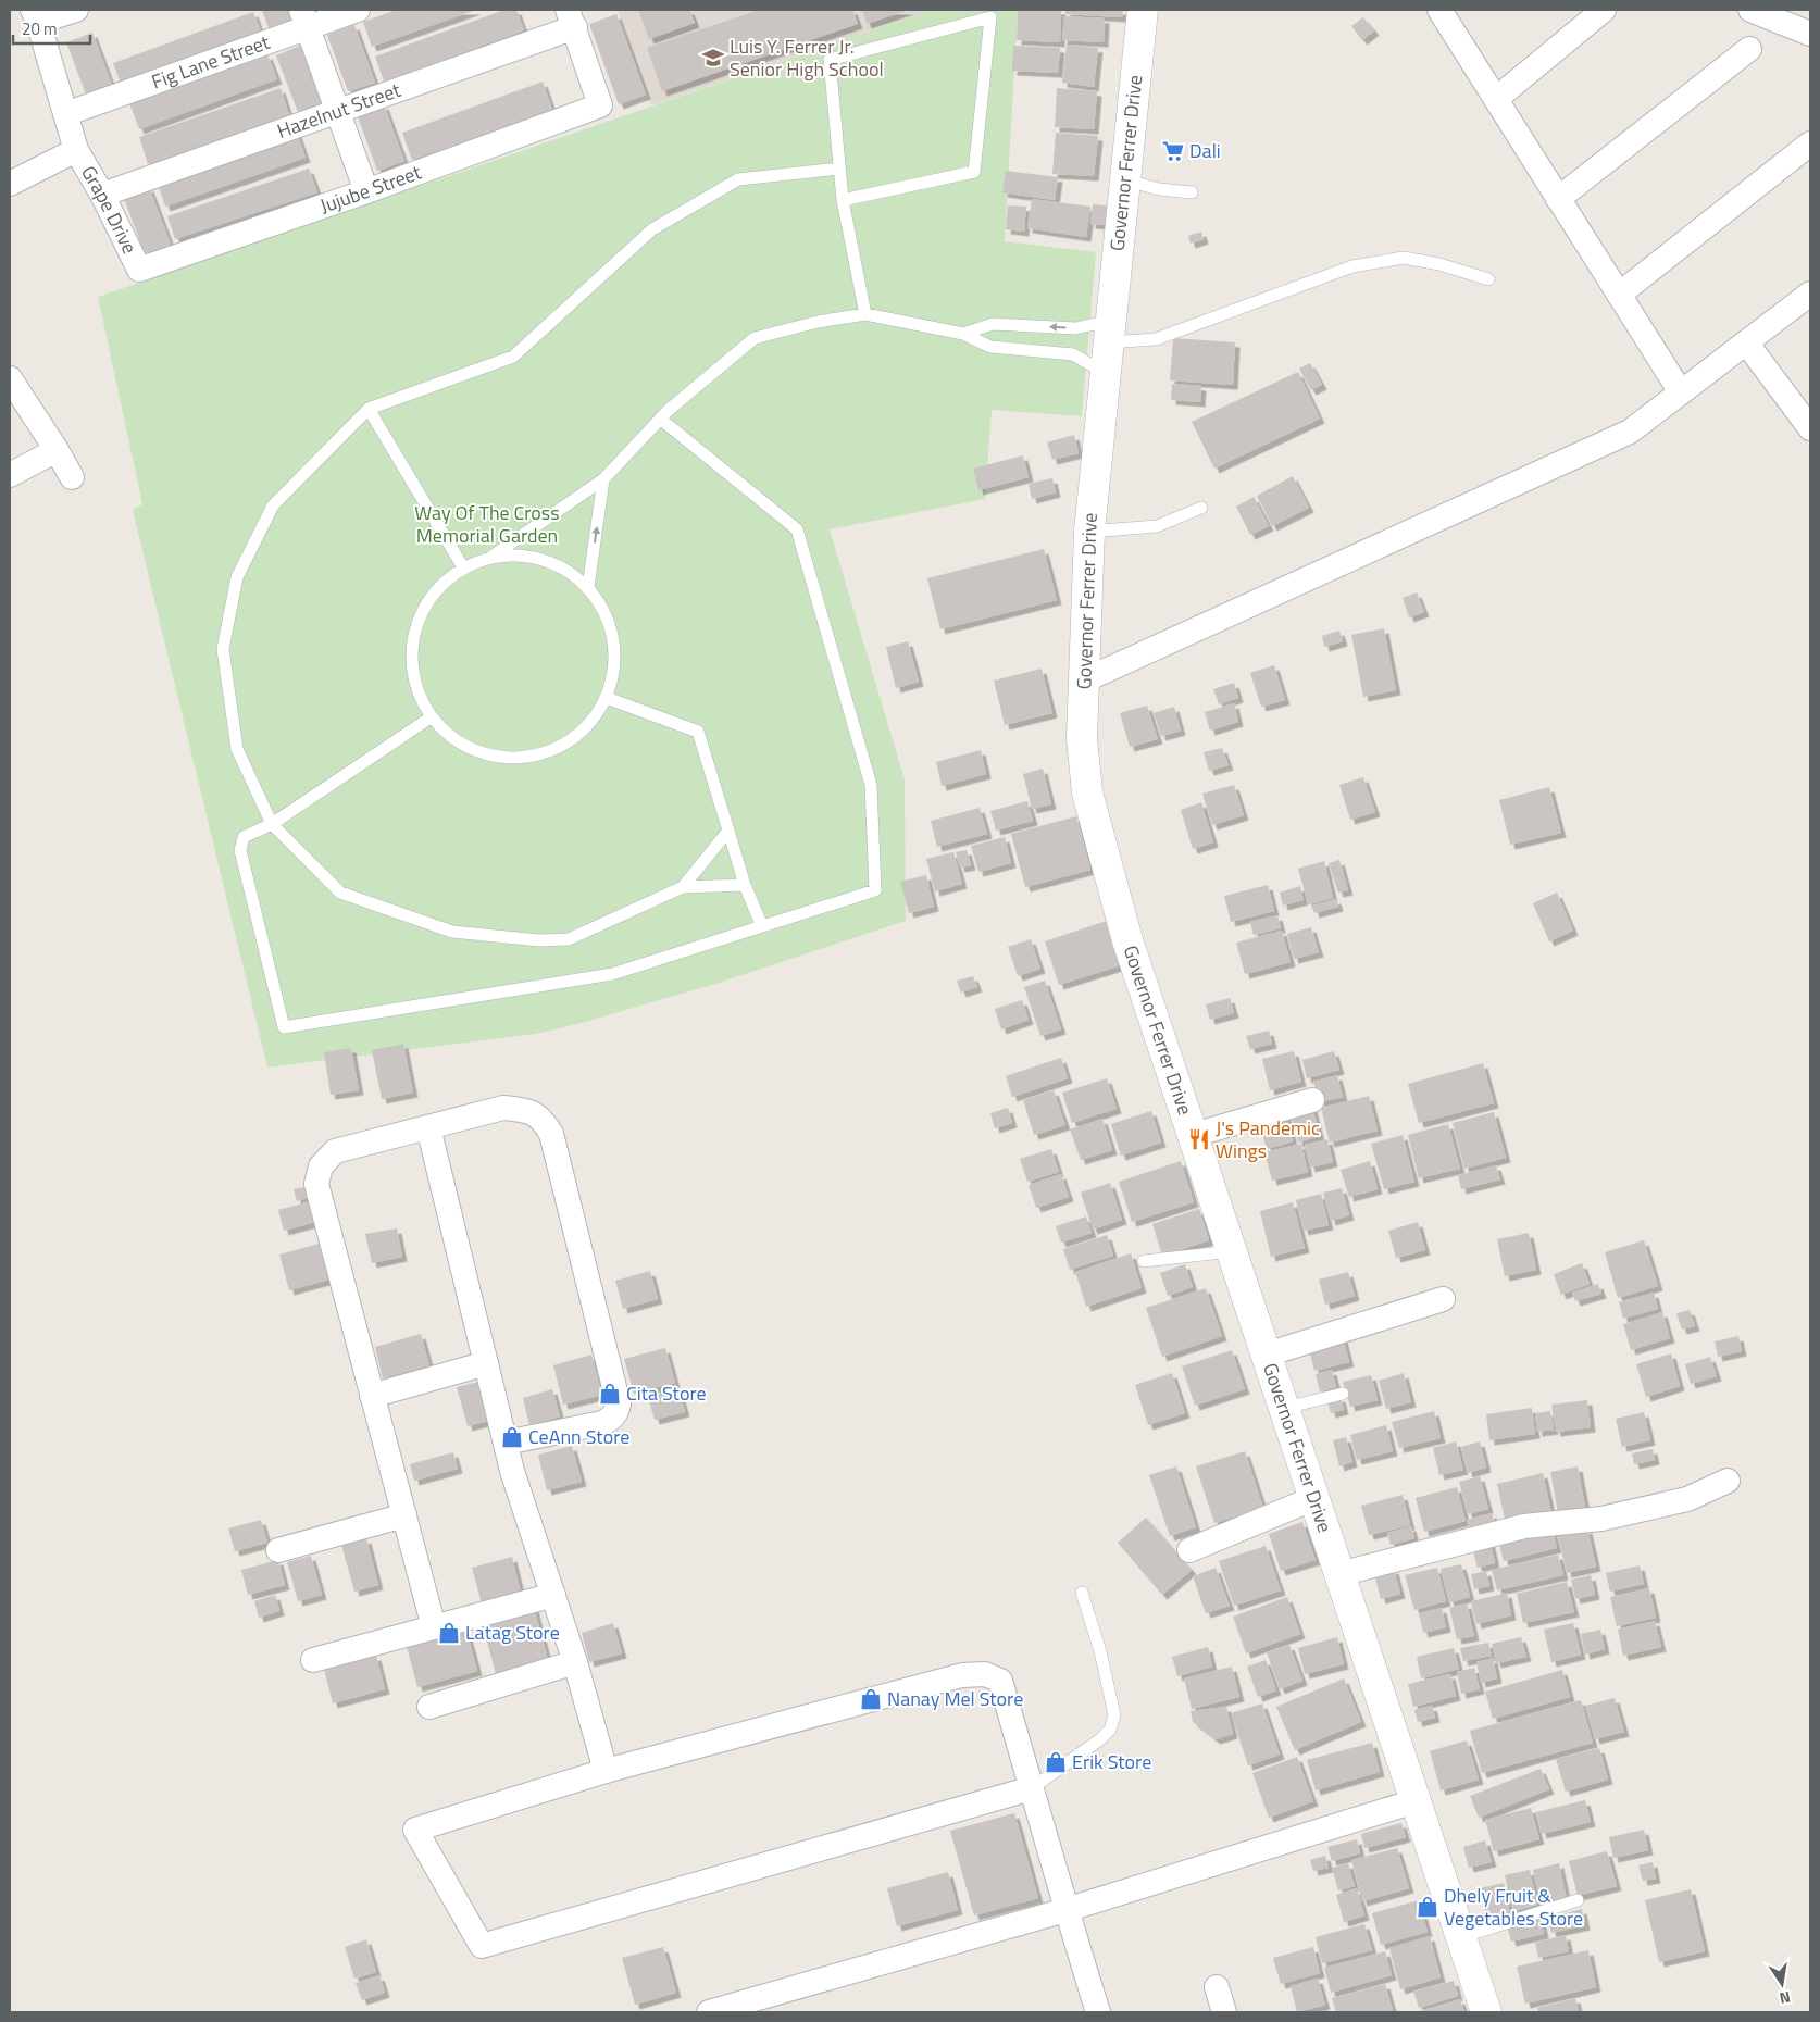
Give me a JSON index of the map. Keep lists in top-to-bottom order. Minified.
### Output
{"streets":{"main road":["Governor Ferrer Drive"],"street":["Fig Lane Street","Hazelnut Street","Jujube Street","Grape Drive"]},"crossings":[["Fig Lane Street","Grape Drive"],["Hazelnut Street","Jujube Street"],["Hazelnut Street","Grape Drive"],["Jujube Street","Grape Drive"]],"parks":["Way Of The Cross Memorial Garden"],"places":{"school or university":["Luis Y. Ferrer Jr. Senior High School"],"supermarket":["Dali"],"restaurant":["J's Pandemic Wings"],"shop":["Cita Store","CeAnn Store","Latag Store","Nanay Mel Store","Erik Store","Dhely Fruit & Vegetables Store"]},"scale_bar":"20 m","north":"bottom"}
